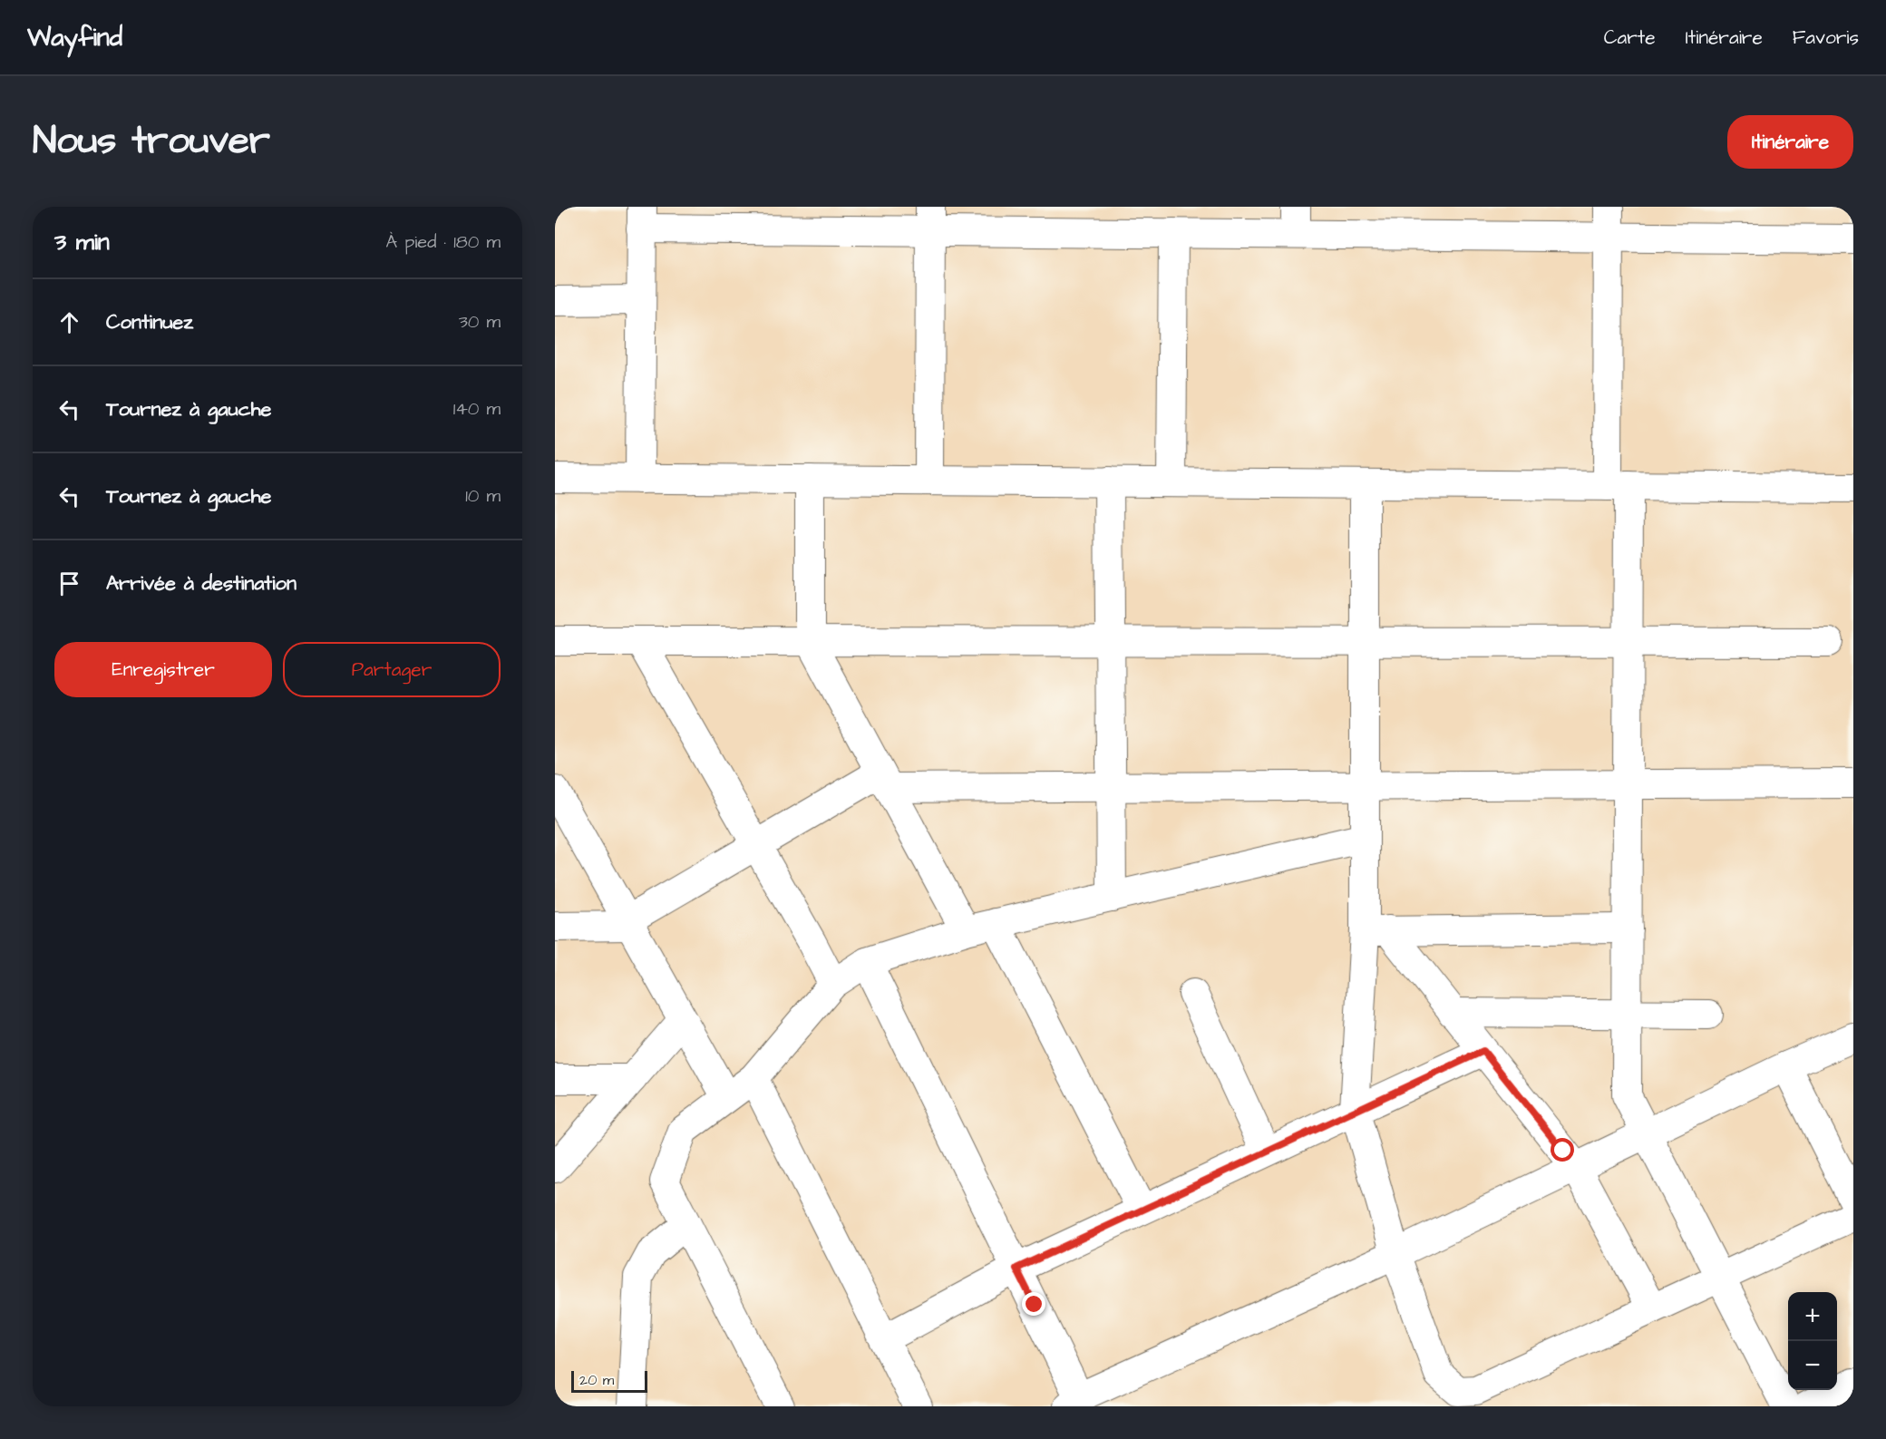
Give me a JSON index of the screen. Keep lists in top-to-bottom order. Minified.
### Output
{"scale_bar":"20 m","page":{"header":"Wayfind","nav":["Carte","Itinéraire","Favoris"],"title":"Nous trouver","buttons":["Itinéraire",["Enregistrer","Partager"]],"heading":["3 min","À pied · 180 m"],"list":[["Continuez","30 m"],["Tournez à gauche","140 m"],["Tournez à gauche","10 m"],"Arrivée à destination"],"map_buttons":["+","−"],"scale":"20 m"}}
